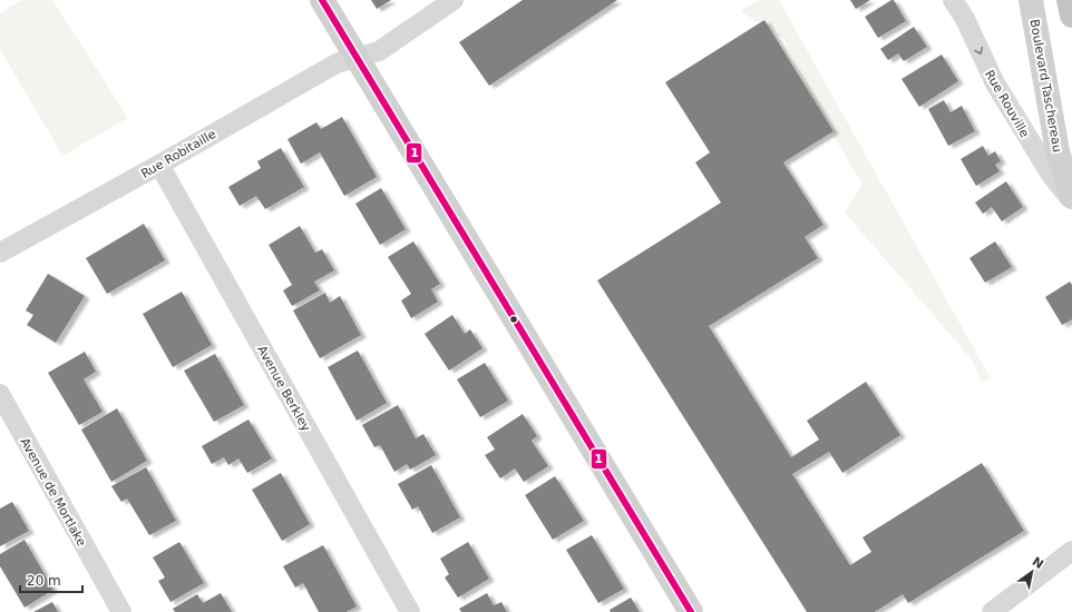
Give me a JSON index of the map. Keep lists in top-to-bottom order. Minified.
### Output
{"streets":{"street":["Boulevard Taschereau","Rue Rouville","Rue Robitaille","Avenue Berkley","Avenue de Mortlake"]},"crossings":[["Rue Robitaille","Avenue Berkley"]],"one_way":["Rue Rouville"],"lines":["transit line 1"],"scale_bar":"20 m","north":"top right"}
